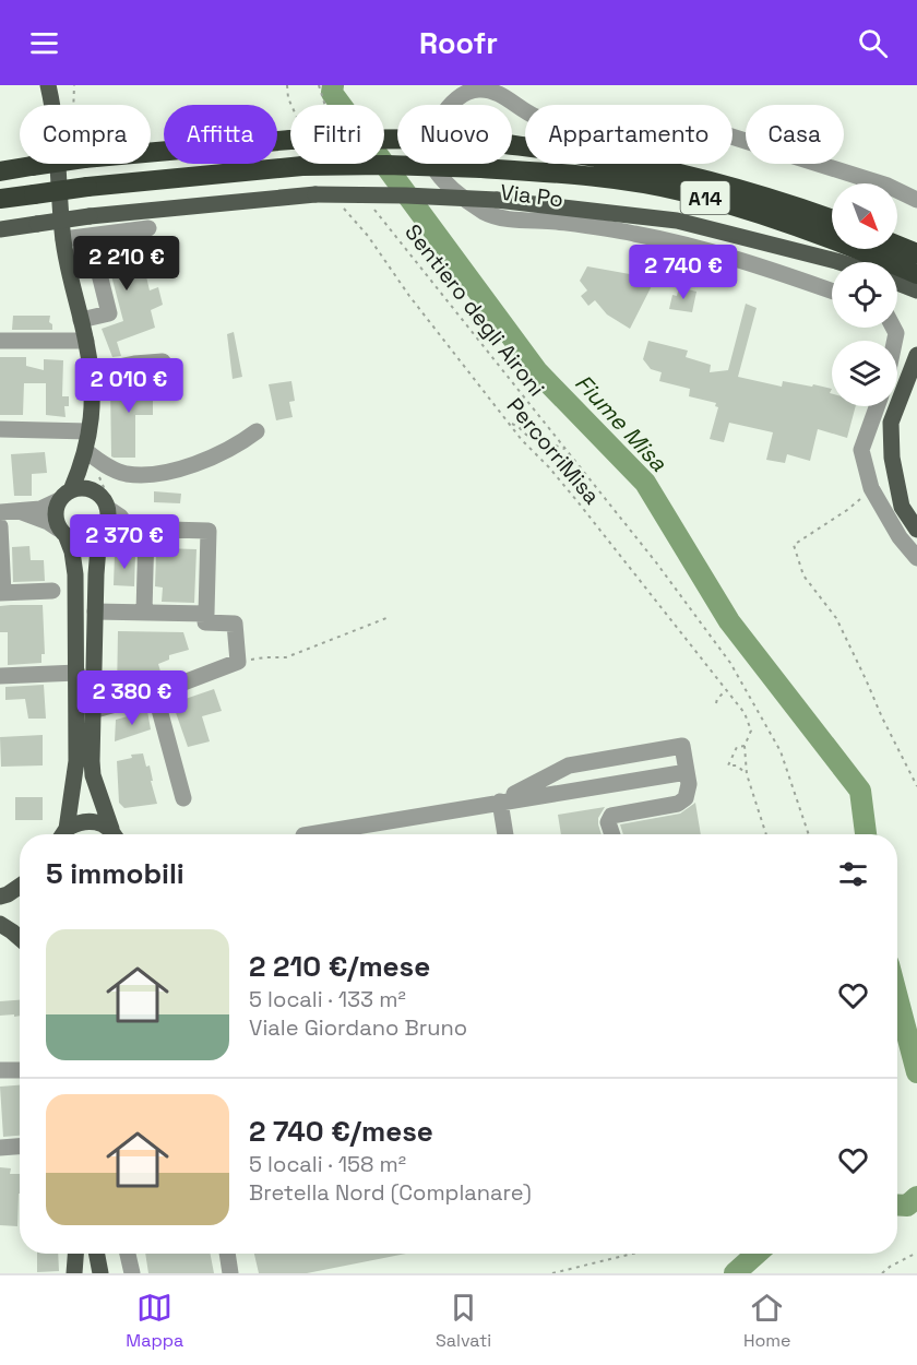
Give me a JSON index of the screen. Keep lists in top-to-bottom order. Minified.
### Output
{"streets":{"highway":["A14"],"street":["Via Po"],"path":["Sentiero degli Aironi","PercorriMisa"]},"water":["Fiume Misa"],"north":"bottom right","page":{"header":"Roofr","chip":["Compra","Affitta","Filtri","Nuovo","Appartamento","Casa"],"price":["2 210 €","2 740 €","2 010 €","2 370 €","2 380 €"],"heading":"5 immobili","list":[{"name":"2 210 €/mese","note":"5 locali · 133 m² · Viale Giordano Bruno"},{"name":"2 740 €/mese","note":"5 locali · 158 m² · Bretella Nord (Complanare)"}],"tabs":["Mappa","Salvati","Home"]}}
